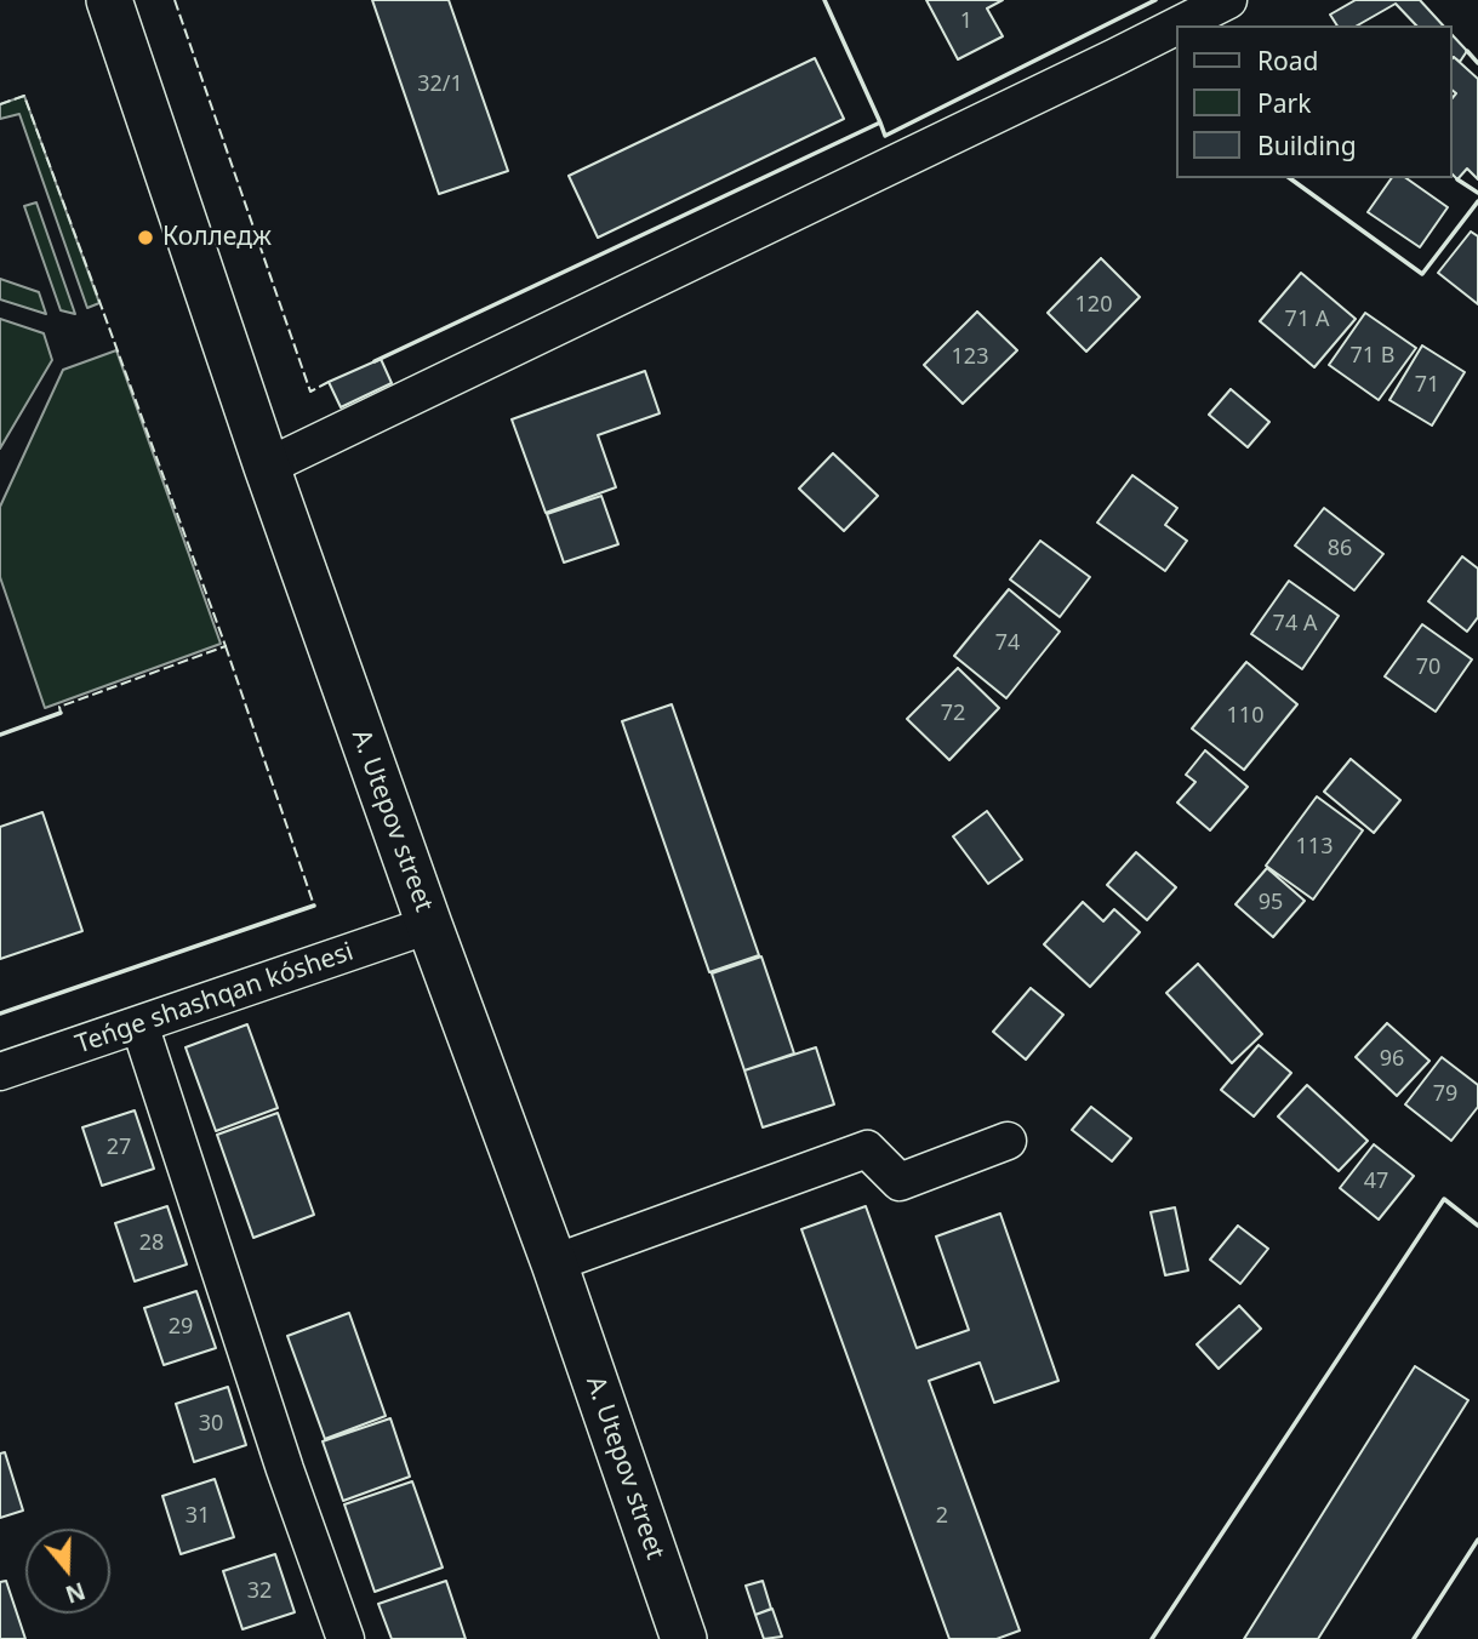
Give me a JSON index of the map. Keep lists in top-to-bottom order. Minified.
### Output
{"streets":{"main road":["A. Utepov street"],"street":["Teńge shashqan kóshesi"]},"crossings":[["A. Utepov street","Teńge shashqan kóshesi"]],"places":["Колледж"],"house_numbers":["1","32/1","120","71 А","71 В","123","71","86","74 А","74","70","72","110","113","95","96","79","27","47","28","29","30","31","2","32"],"legend":["Road","Park","Building"],"north":"bottom"}
